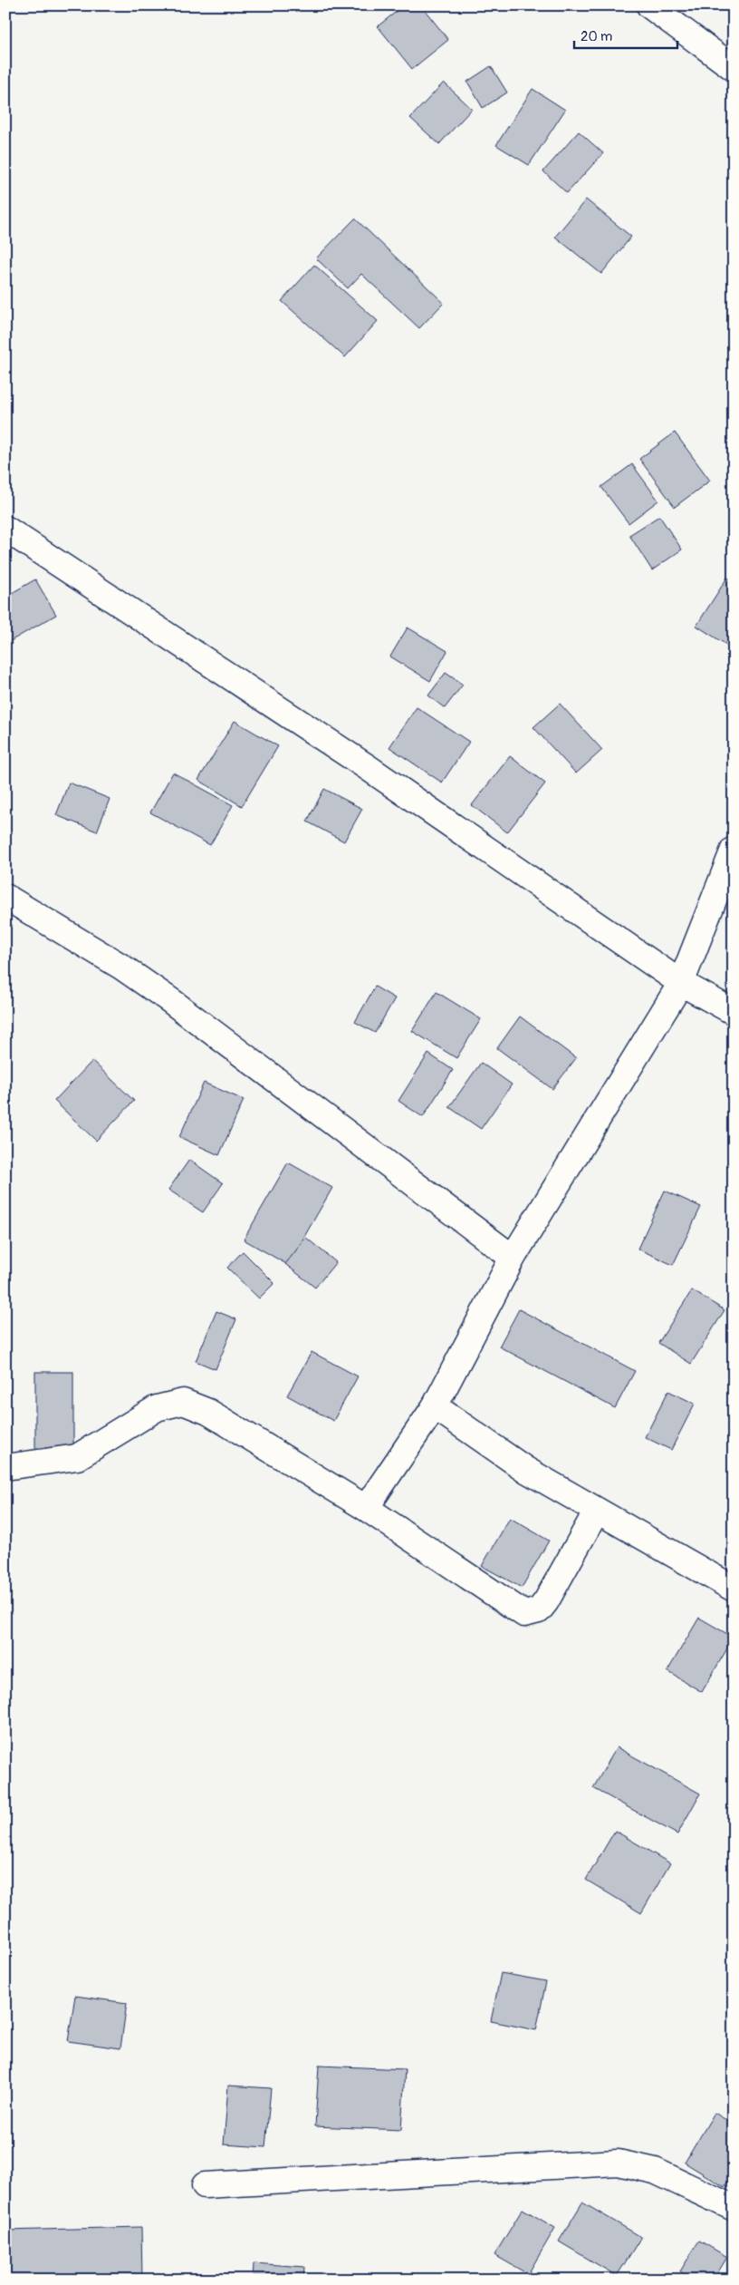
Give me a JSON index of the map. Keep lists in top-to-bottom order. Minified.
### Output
{"scale_bar":"20 m"}
